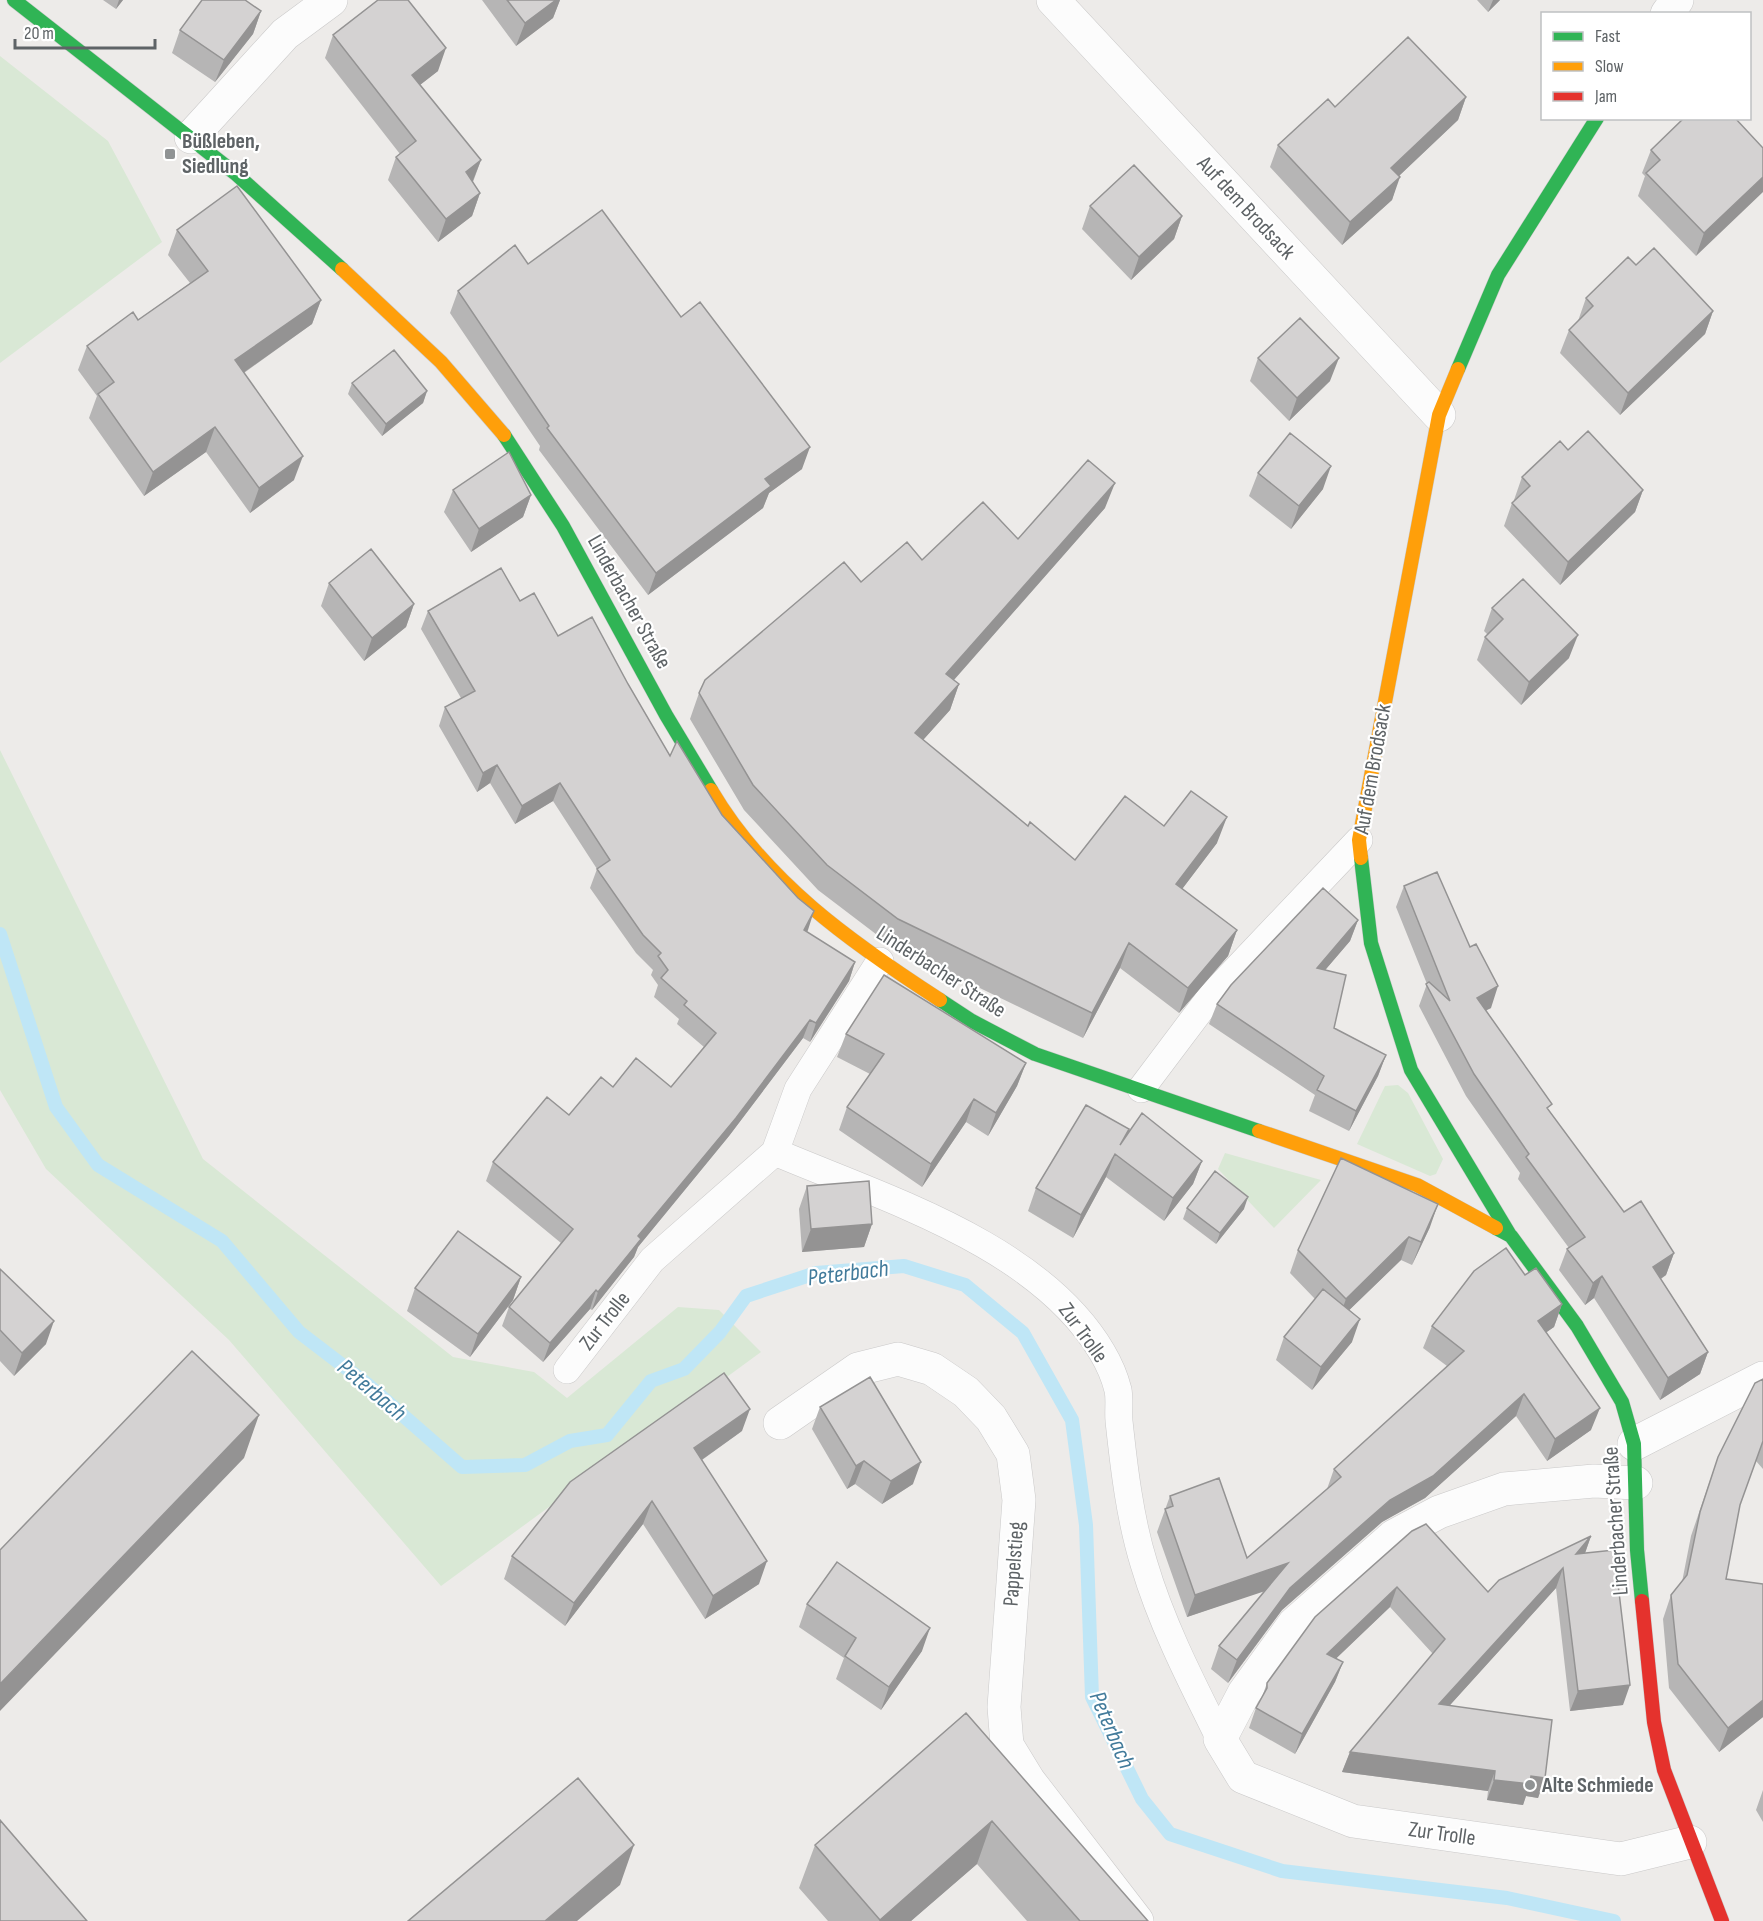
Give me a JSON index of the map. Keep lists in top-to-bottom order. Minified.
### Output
{"streets":{"street":["Auf dem Brodsack","Linderbacher Straße","Zur Trolle","Pappelstieg"]},"crossings":[["Auf dem Brodsack","Linderbacher Straße"],["Linderbacher Straße","Zur Trolle"]],"water":["Peterbach"],"places":{"transit":["Büßleben, Siedlung"],"other":["Alte Schmiede"]},"legend":["Fast","Slow","Jam"],"scale_bar":"20 m"}
